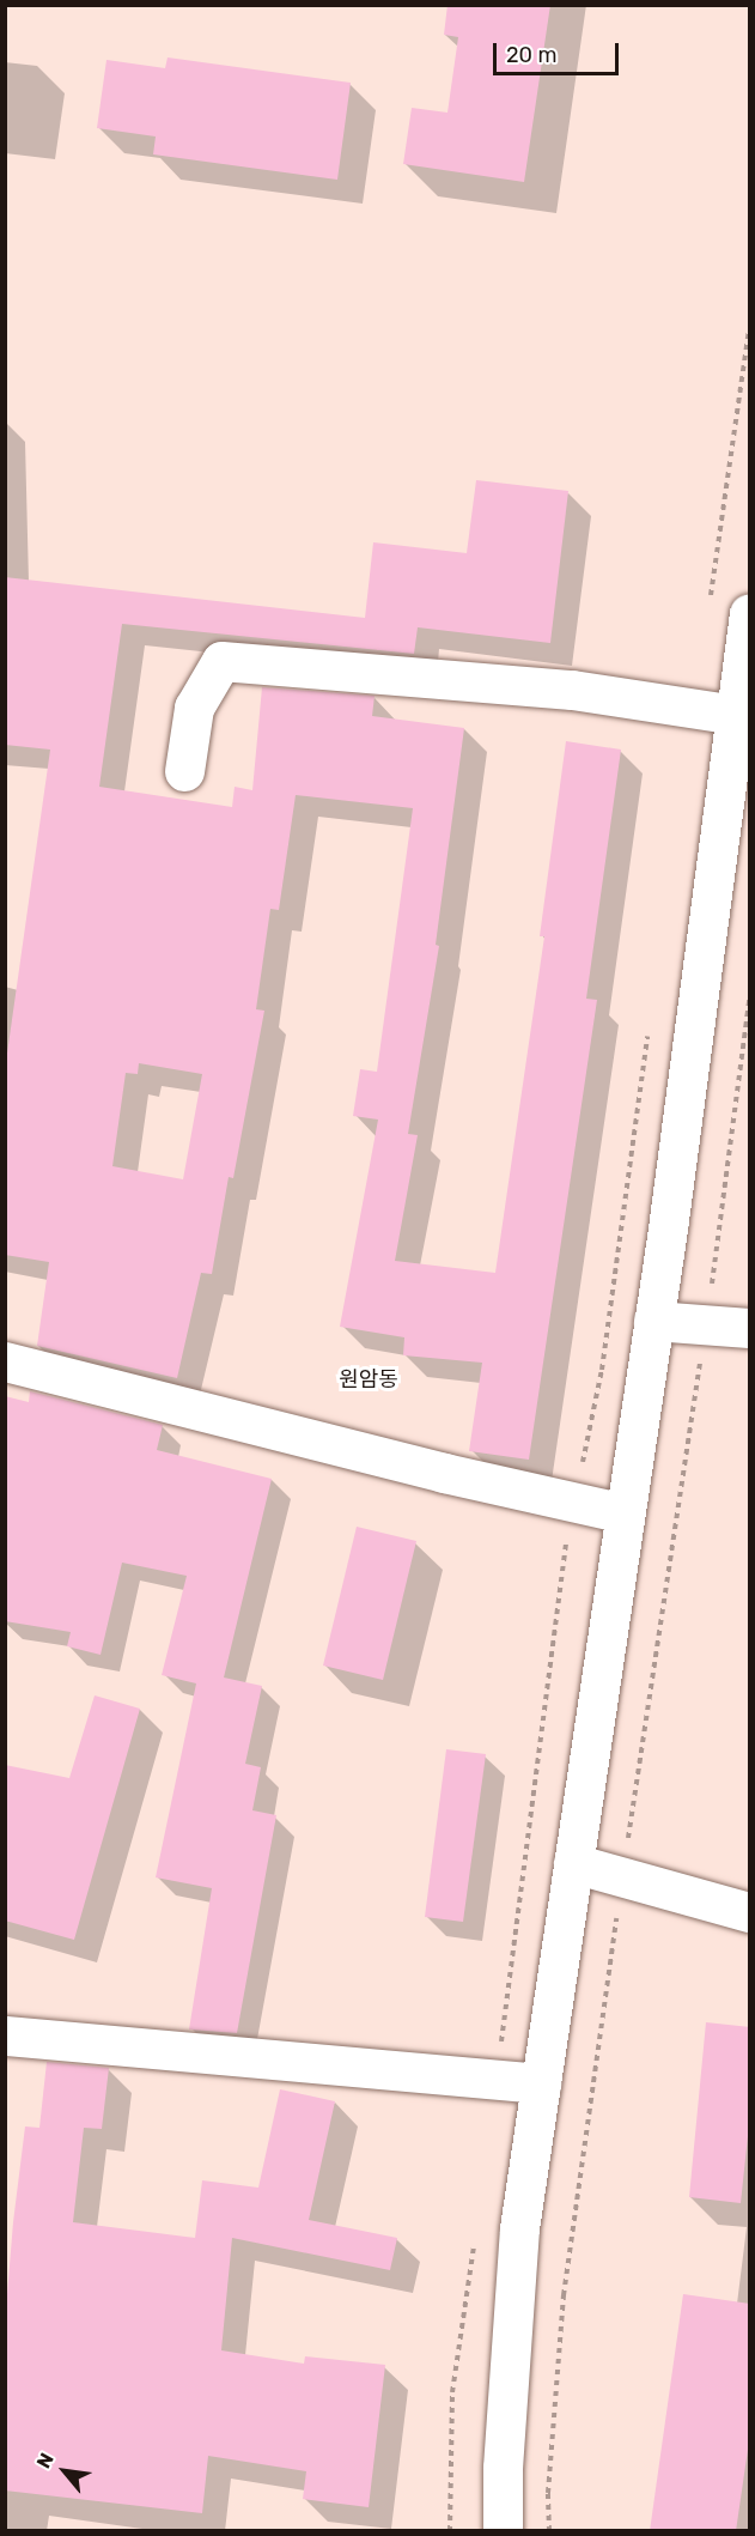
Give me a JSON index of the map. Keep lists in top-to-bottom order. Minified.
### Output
{"districts":["원암동"],"scale_bar":"20 m","north":"top left"}
